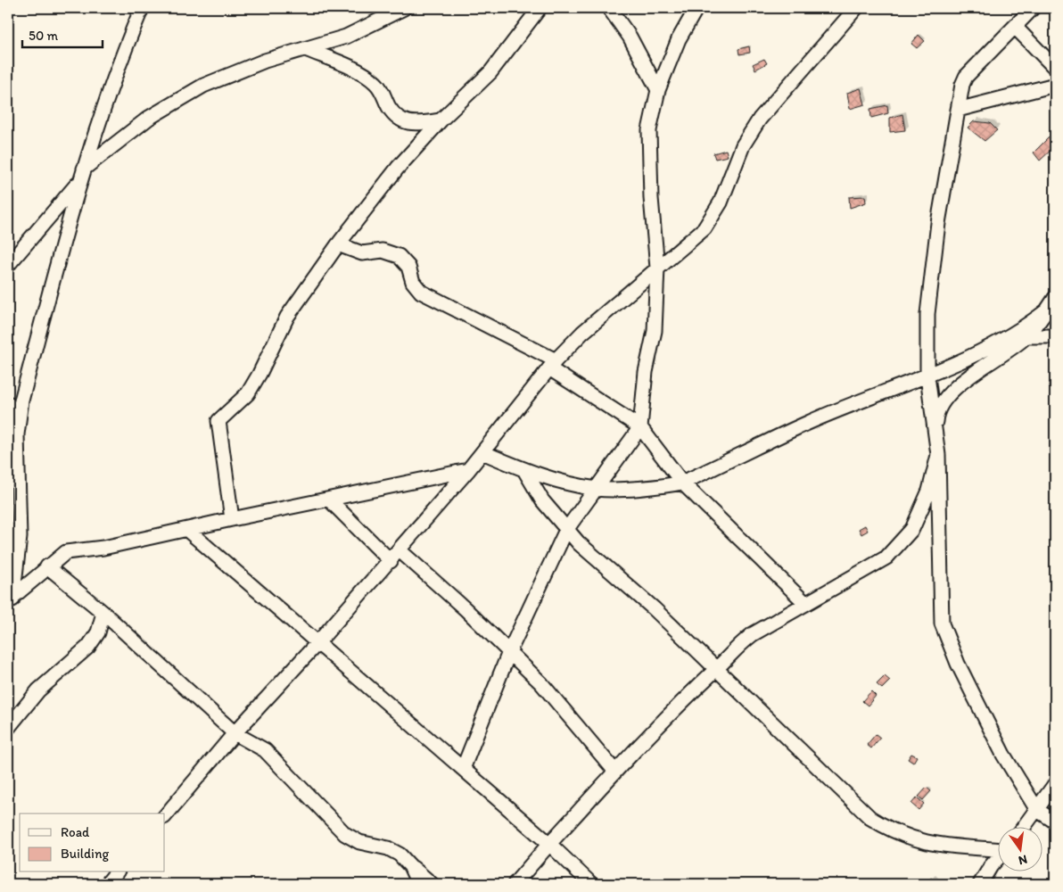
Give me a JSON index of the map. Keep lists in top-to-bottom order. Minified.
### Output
{"legend":["Road","Building"],"scale_bar":"50 m","north":"bottom"}
